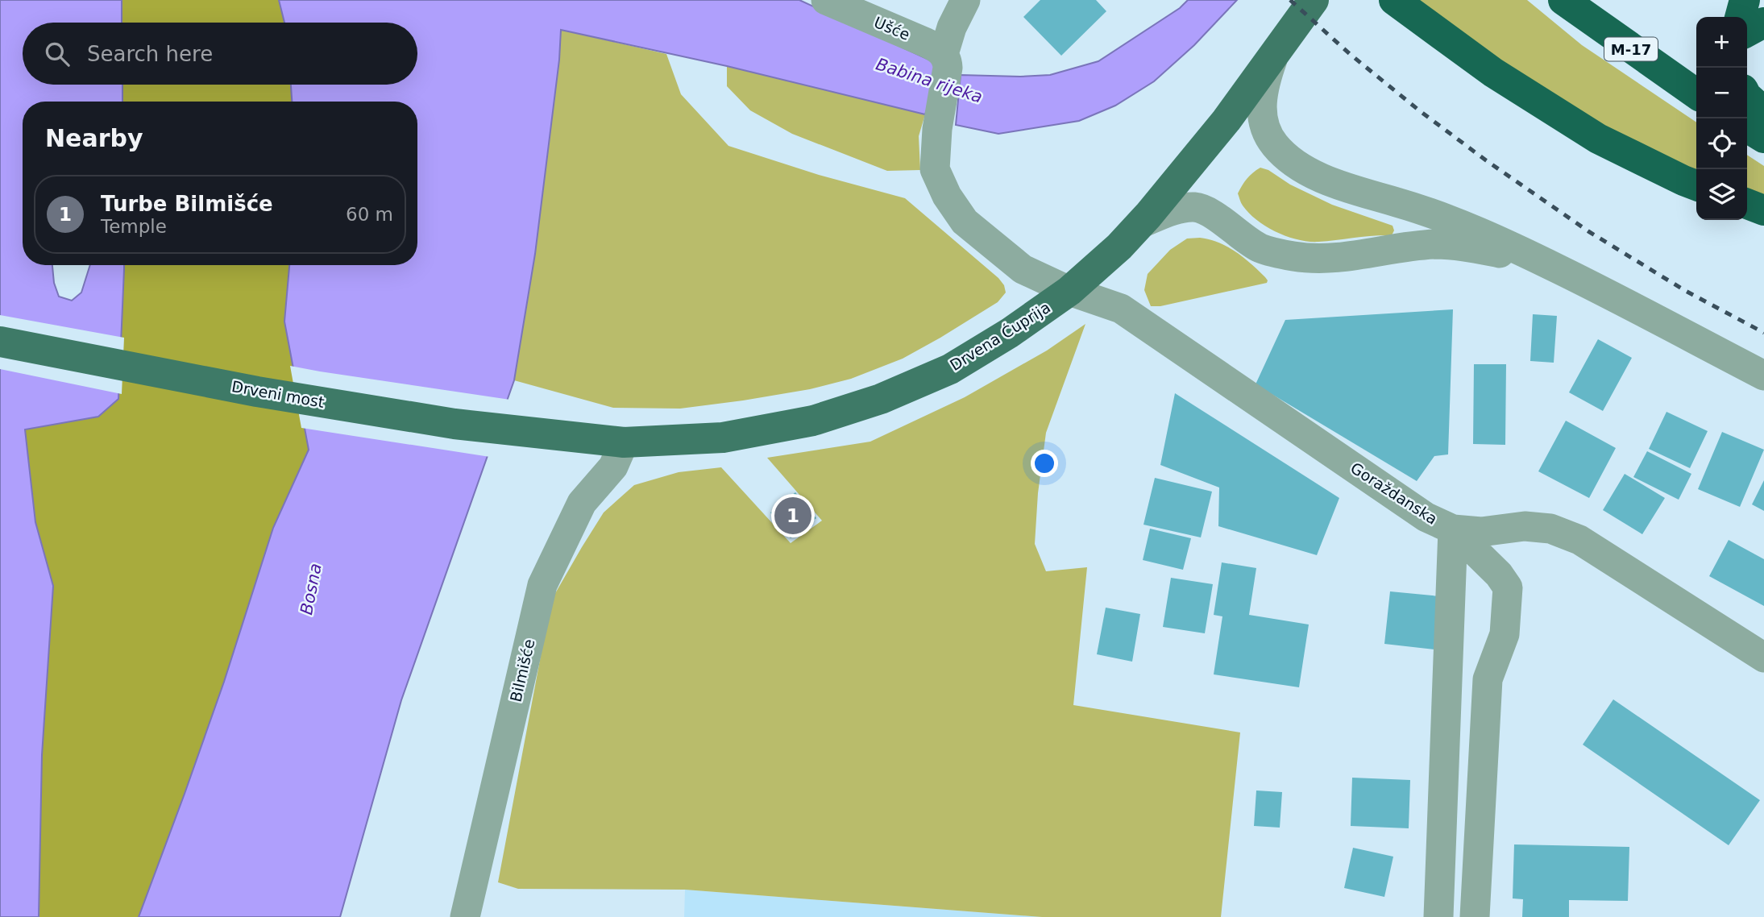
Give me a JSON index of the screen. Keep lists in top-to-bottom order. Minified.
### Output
{"streets":{"highway":["M-17"],"main road":["Drvena Ćuprija","Drveni most"],"street":["Ušće","Goraždanska","Bilmišće"]},"crossings":[["Ušće","Goraždanska"],["Drvena Ćuprija","Drveni most"],["Drvena Ćuprija","Goraždanska"],["Drvena Ćuprija","Bilmišće"]],"water":["Babina rijeka","Bosna"],"page":{"map_buttons":["+","−"],"search":"Search here","heading":"Nearby","list":[{"mark":"1","name":"Turbe Bilmišće","note":"Temple","value":"60 m"}],"pins":"1"}}
